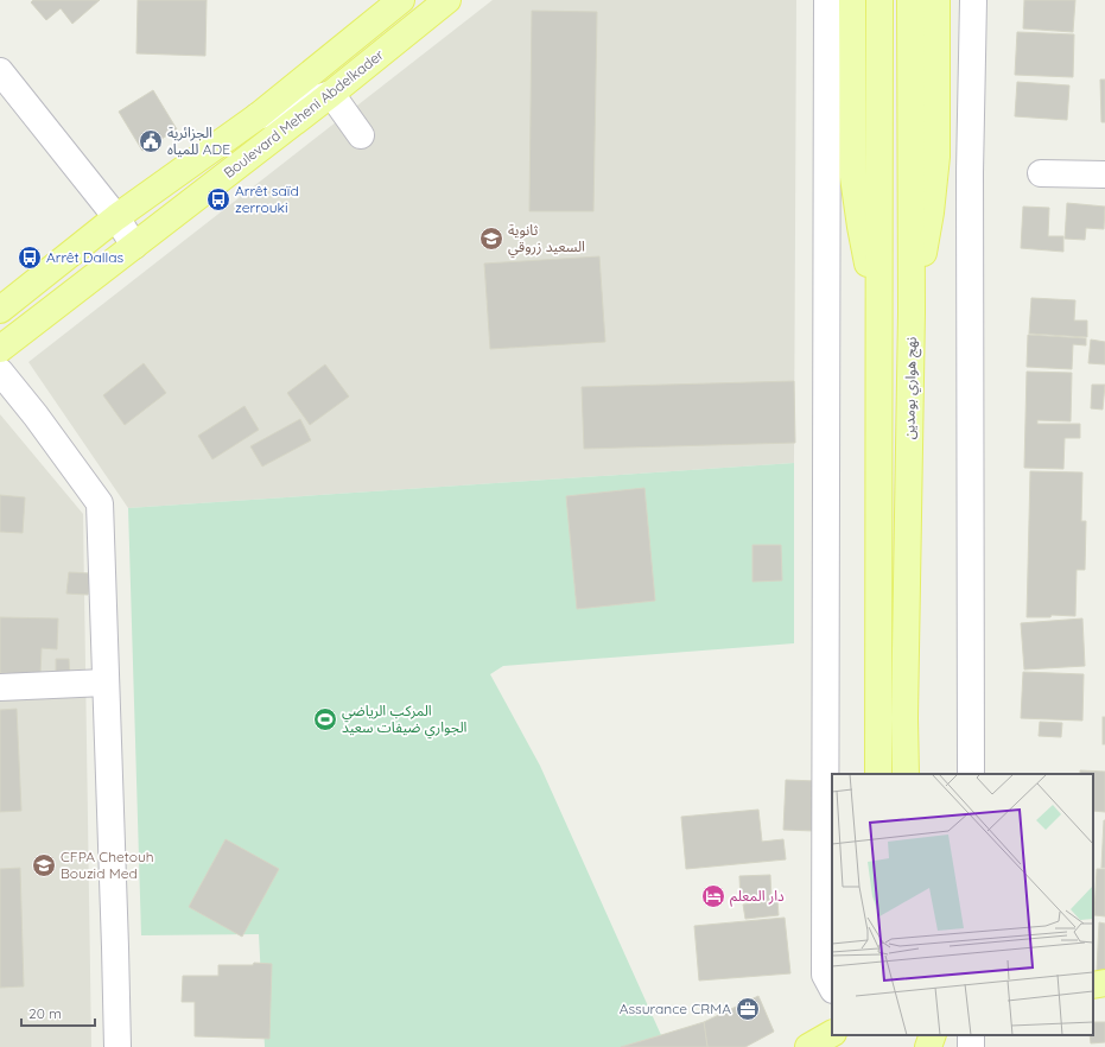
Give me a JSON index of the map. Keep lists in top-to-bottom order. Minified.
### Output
{"streets":{"main road":["Boulevard Meheni Abdelkader","نهج هواري بومدين"]},"places":{"public building":["الجزائرية للمياه ADE"],"bus stop":["Arrêt saïd zerrouki","Arrêt Dallas"],"school or university":["ثانوية السعيد زروقي","CFPA Chetouh Bouzid Med"],"sports":["المركب الرياضي الجواري ضيفات سعيد"],"hotel":["دار المعلم"],"office":["Assurance CRMA"]},"scale_bar":"20 m"}
